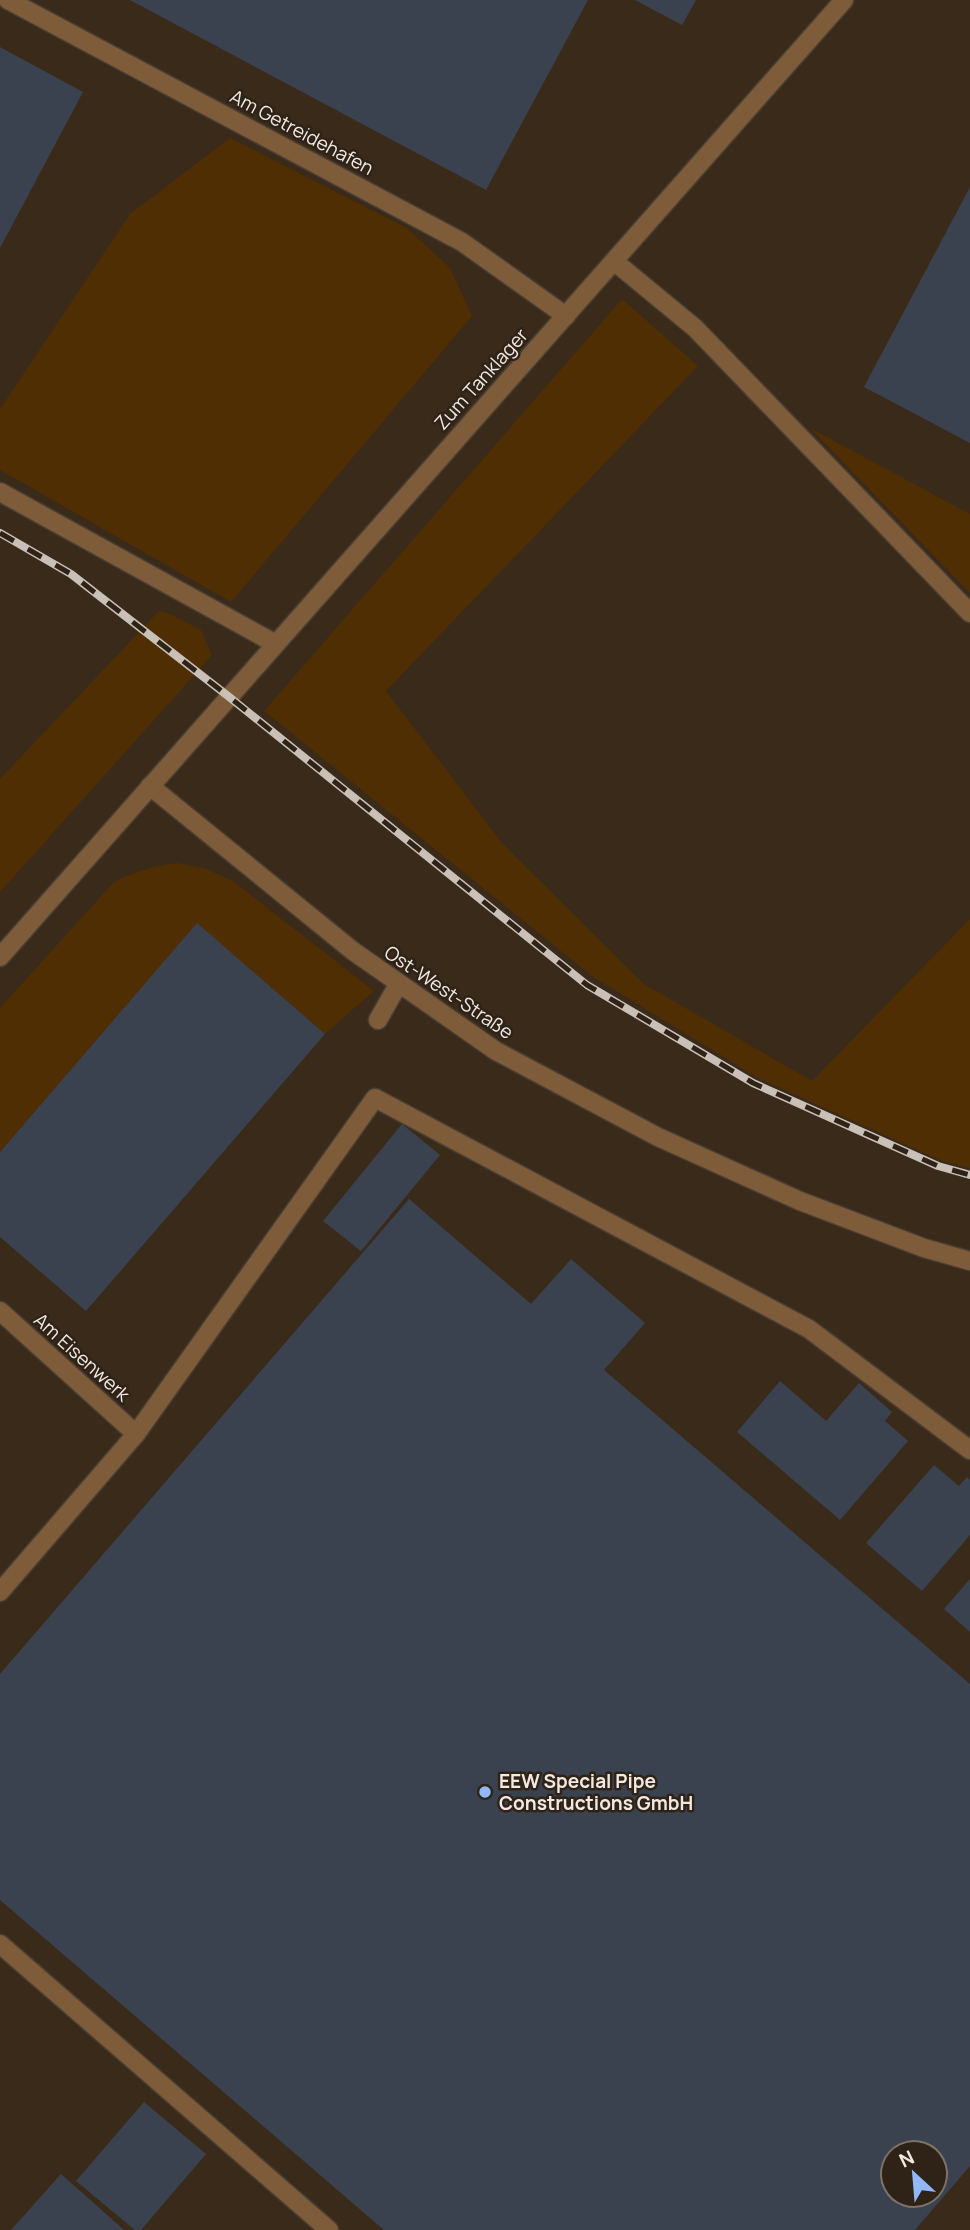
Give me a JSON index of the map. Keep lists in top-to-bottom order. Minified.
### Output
{"streets":{"street":["Am Getreidehafen","Zum Tanklager","Ost-West-Straße","Am Eisenwerk"]},"crossings":[["Am Getreidehafen","Zum Tanklager"],["Zum Tanklager","Ost-West-Straße"]],"places":["EEW Special Pipe Constructions GmbH"],"north":"top left"}
